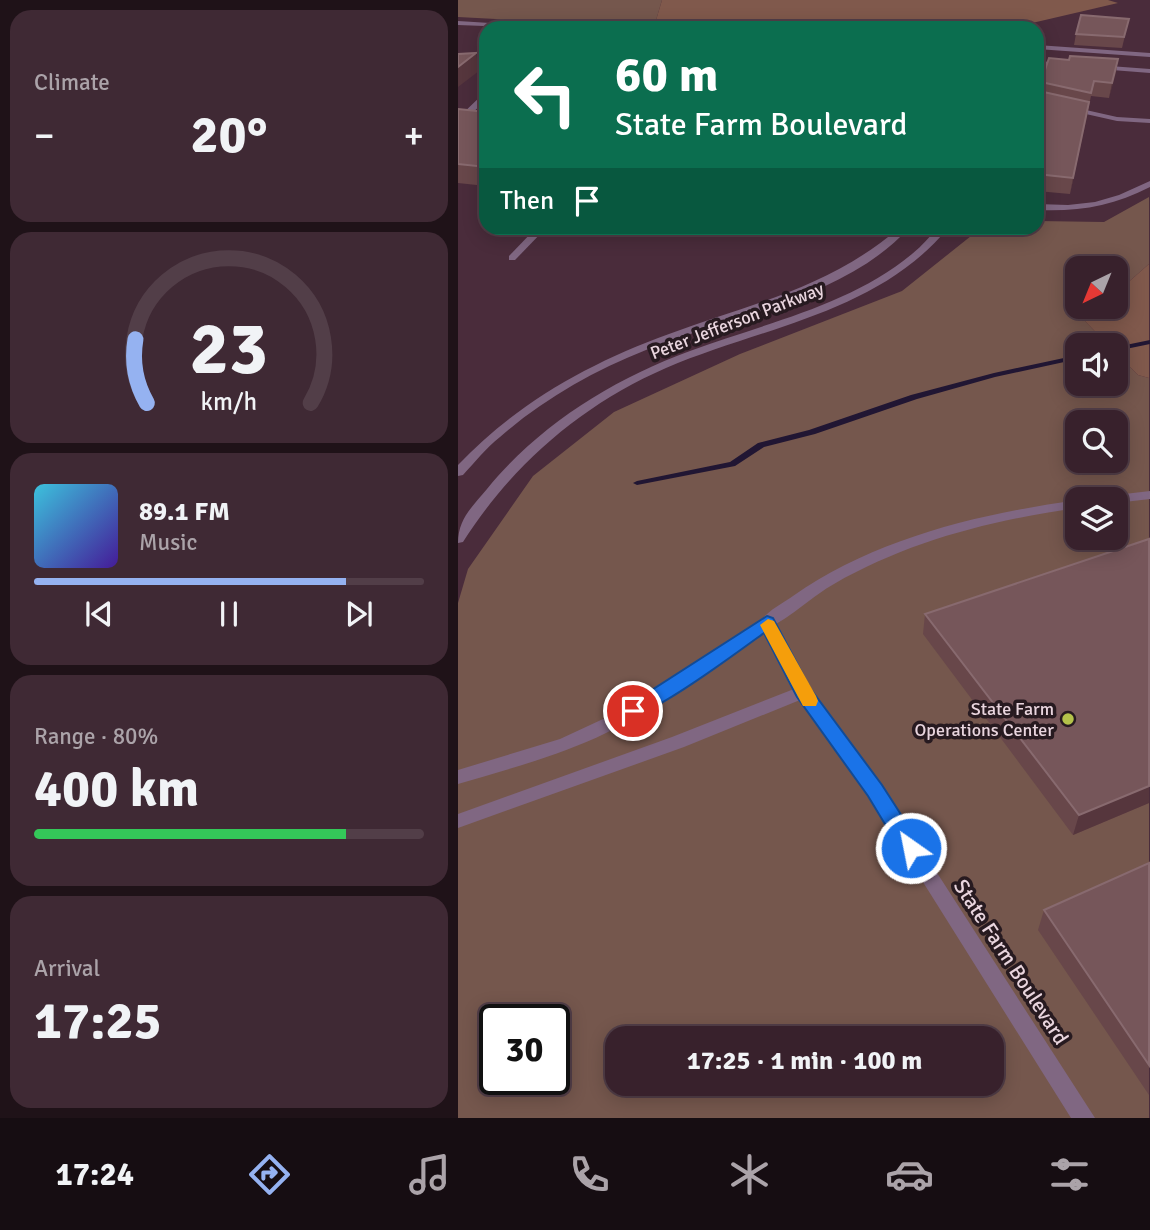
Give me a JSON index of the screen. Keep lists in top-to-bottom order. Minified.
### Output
{"streets":{"street":["Peter Jefferson Parkway","State Farm Boulevard"]},"places":["State Farm Operations Center"],"north":"bottom left","page":{"tile":["Climate",["Range · 80%","400 km"],["Arrival","17:25"]],"turn":["60 m","State Farm Boulevard"],"heat":["−","20°","+"],"then":"Then","song":["89.1 FM","Music"],"limit":"30","trip":"17:25 · 1 min · 100 m","tabs":"17:24","gauge":["23","km/h"]}}
